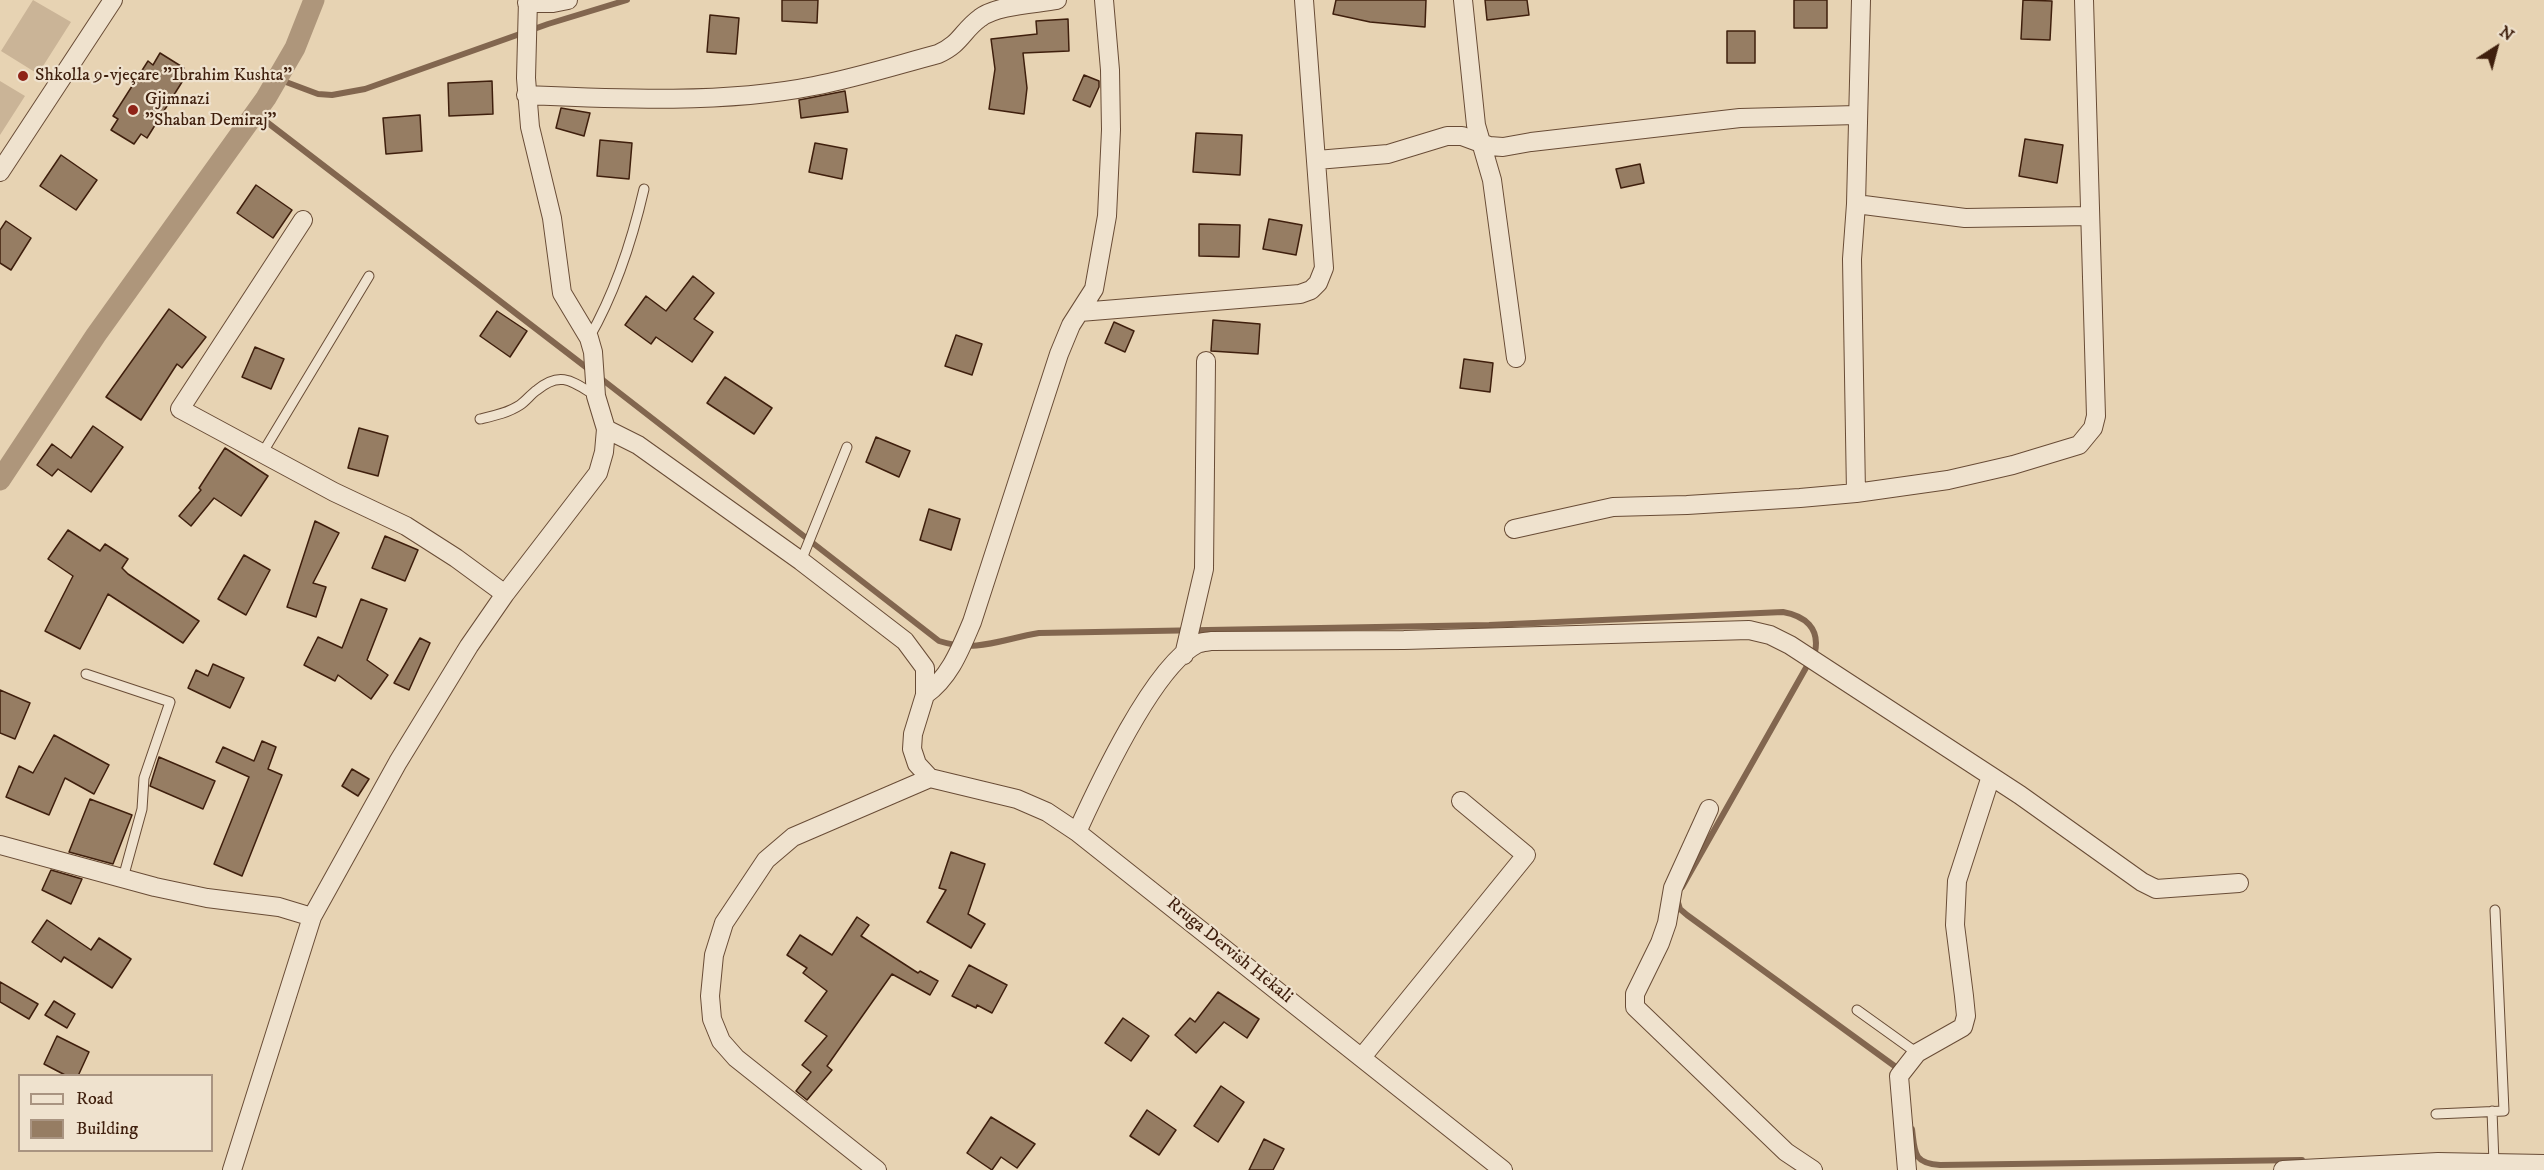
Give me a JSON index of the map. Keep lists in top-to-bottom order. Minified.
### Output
{"streets":{"street":["Rruga Dervish Hekali"]},"places":["Shkolla 9-vjeçare \"Ibrahim Kushta\"","Gjimnazi \"Shaban Demiraj\""],"legend":["Road","Building"],"north":"top right"}
